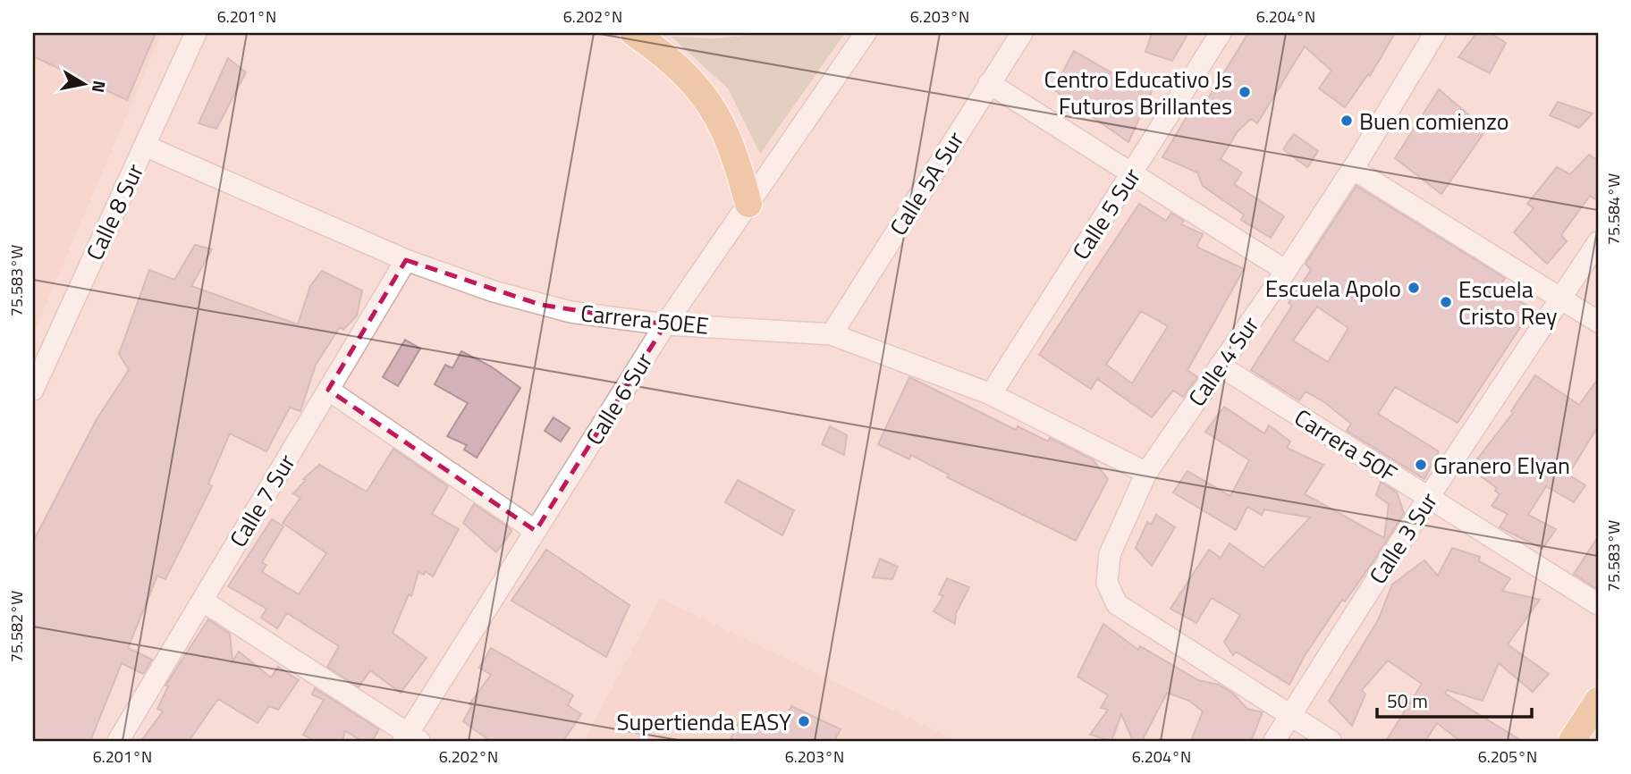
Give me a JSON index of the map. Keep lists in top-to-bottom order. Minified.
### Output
{"streets":{"street":["Calle 5A Sur","Calle 8 Sur","Calle 5 Sur","Carrera 50EE","Calle 4 Sur","Calle 6 Sur","Carrera 50F","Calle 7 Sur","Calle 3 Sur"]},"crossings":[["Calle 5A Sur","Carrera 50EE"],["Calle 8 Sur","Carrera 50EE"],["Calle 5 Sur","Carrera 50EE"],["Carrera 50EE","Calle 4 Sur"],["Carrera 50EE","Calle 6 Sur"],["Carrera 50EE","Calle 7 Sur"],["Calle 4 Sur","Carrera 50F"],["Calle 4 Sur","Calle 3 Sur"],["Carrera 50F","Calle 3 Sur"]],"places":["Centro Educativo Js Futuros Brillantes","Buen comienzo","Escuela Apolo","Escuela Cristo Rey","Granero Elyan","Supertienda EASY"],"scale_bar":"50 m","north":"right","coordinates":["6.201°N","6.202°N","6.203°N","6.204°N","75.584°W","75.583°W","75.582°W","6.205°N"]}
